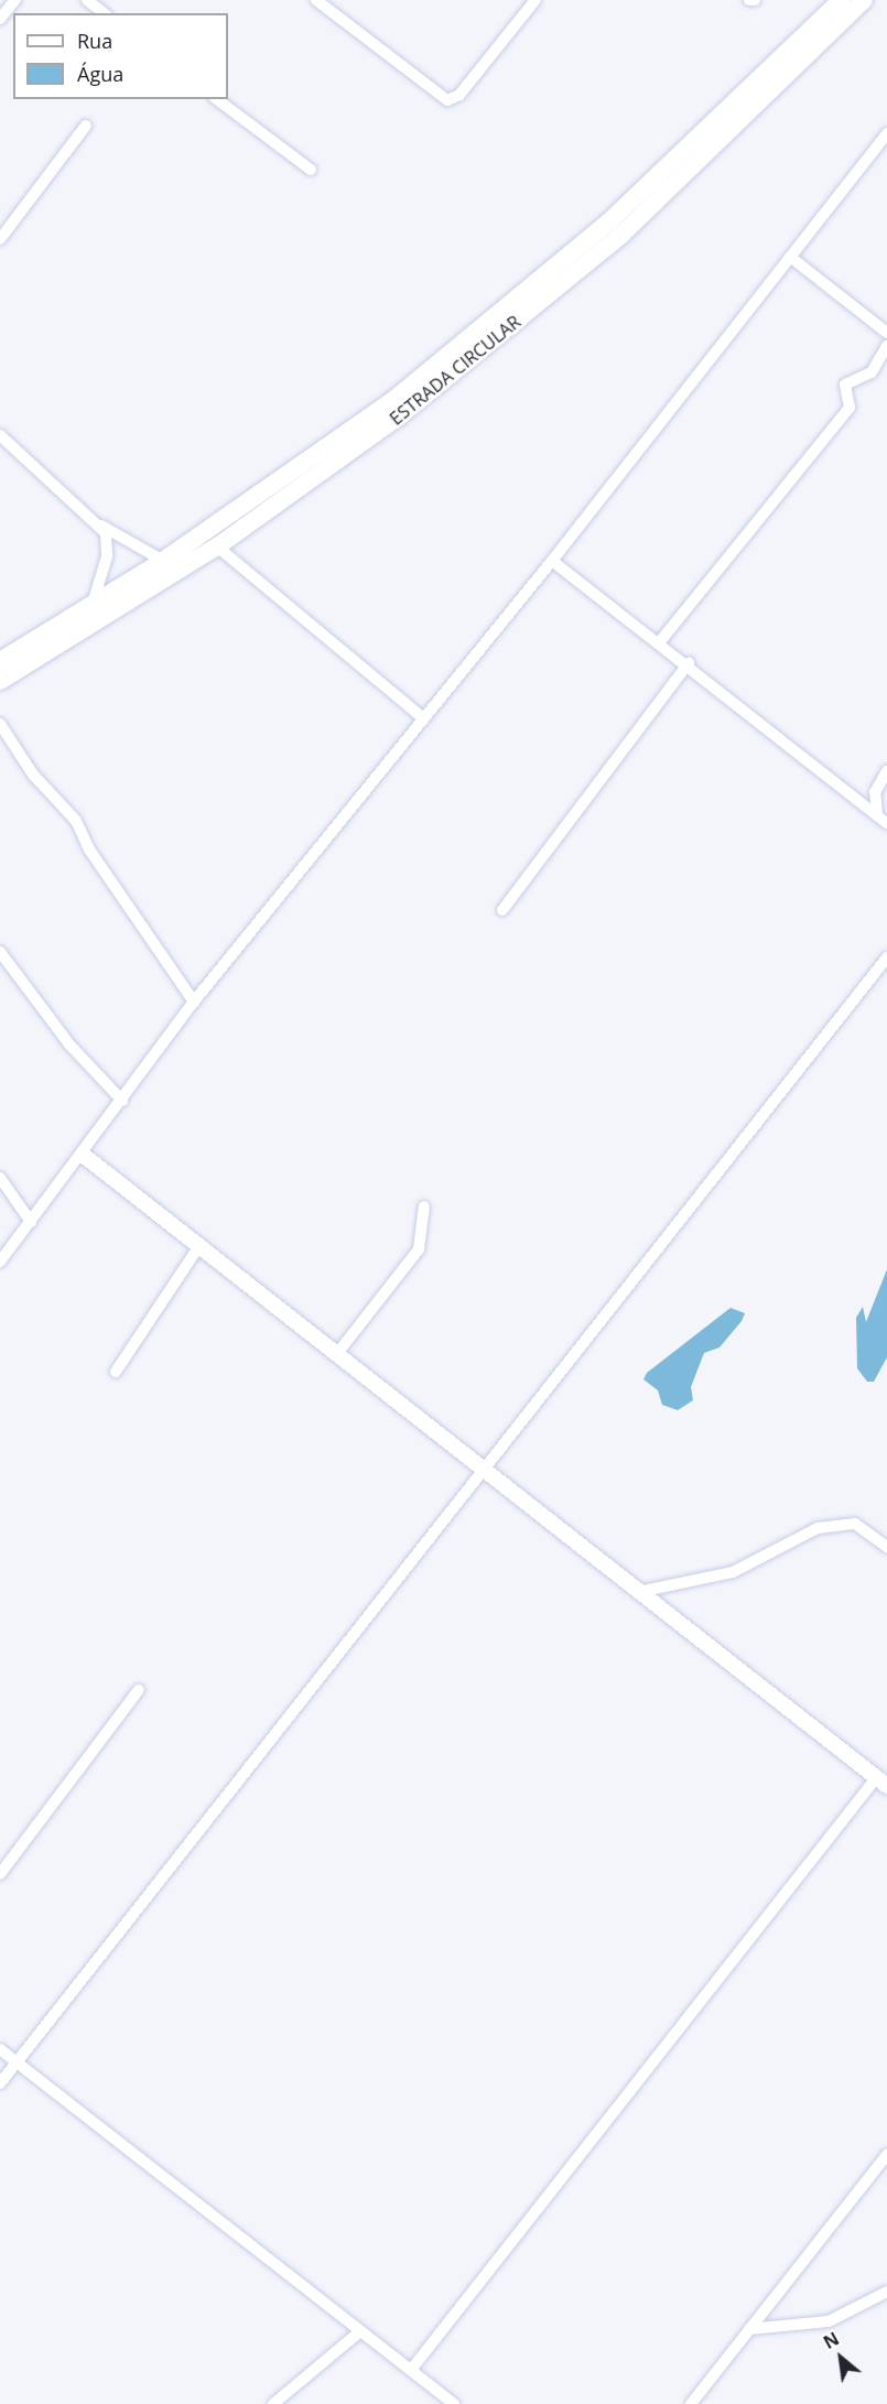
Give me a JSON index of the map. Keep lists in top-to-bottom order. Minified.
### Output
{"streets":{"main road":["ESTRADA CIRCULAR"]},"legend":["Rua","Água"],"north":"top left"}
